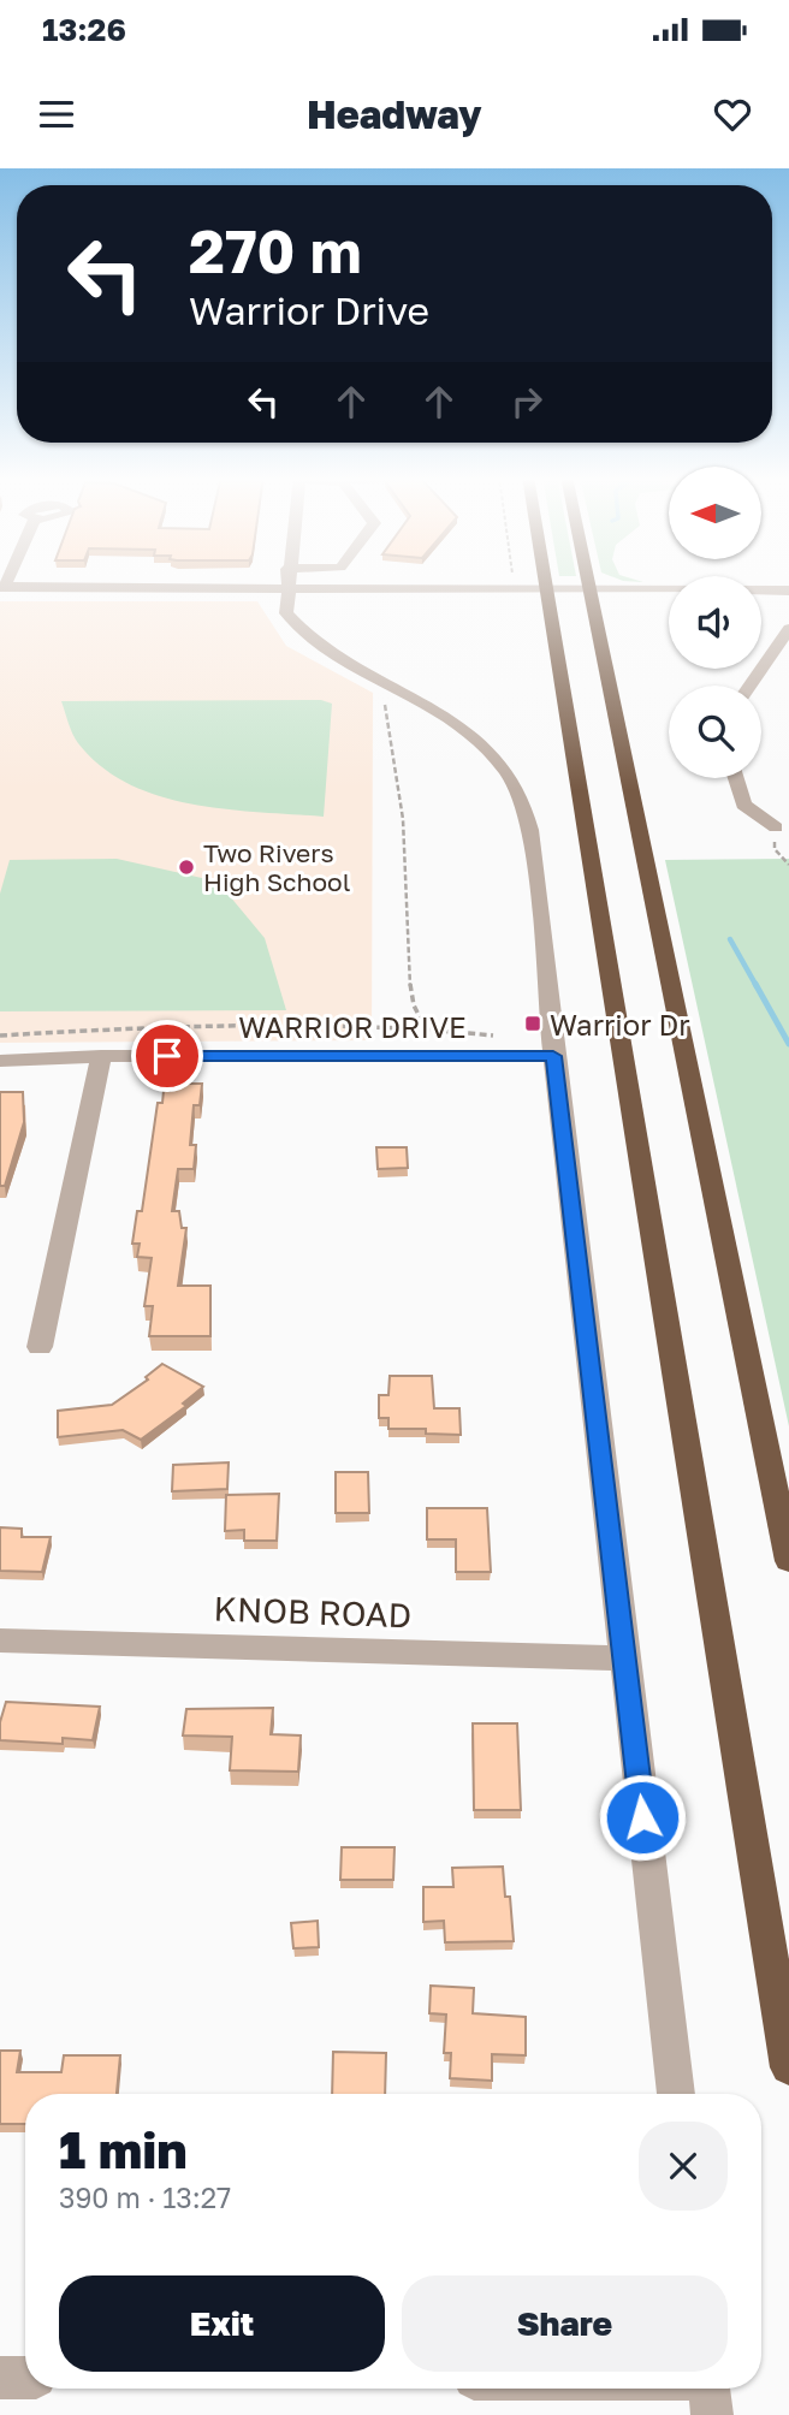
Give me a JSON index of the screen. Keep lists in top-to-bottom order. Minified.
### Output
{"streets":{"street":["WARRIOR DRIVE","KNOB ROAD"]},"places":{"other":["Two Rivers High School"],"transit":["Warrior Dr"]},"north":"left","page":{"status":"13:26","header":"Headway","turn":["270 m","Warrior Drive"],"heading":["1 min","390 m · 13:27"],"buttons":["Exit","Share"]}}
